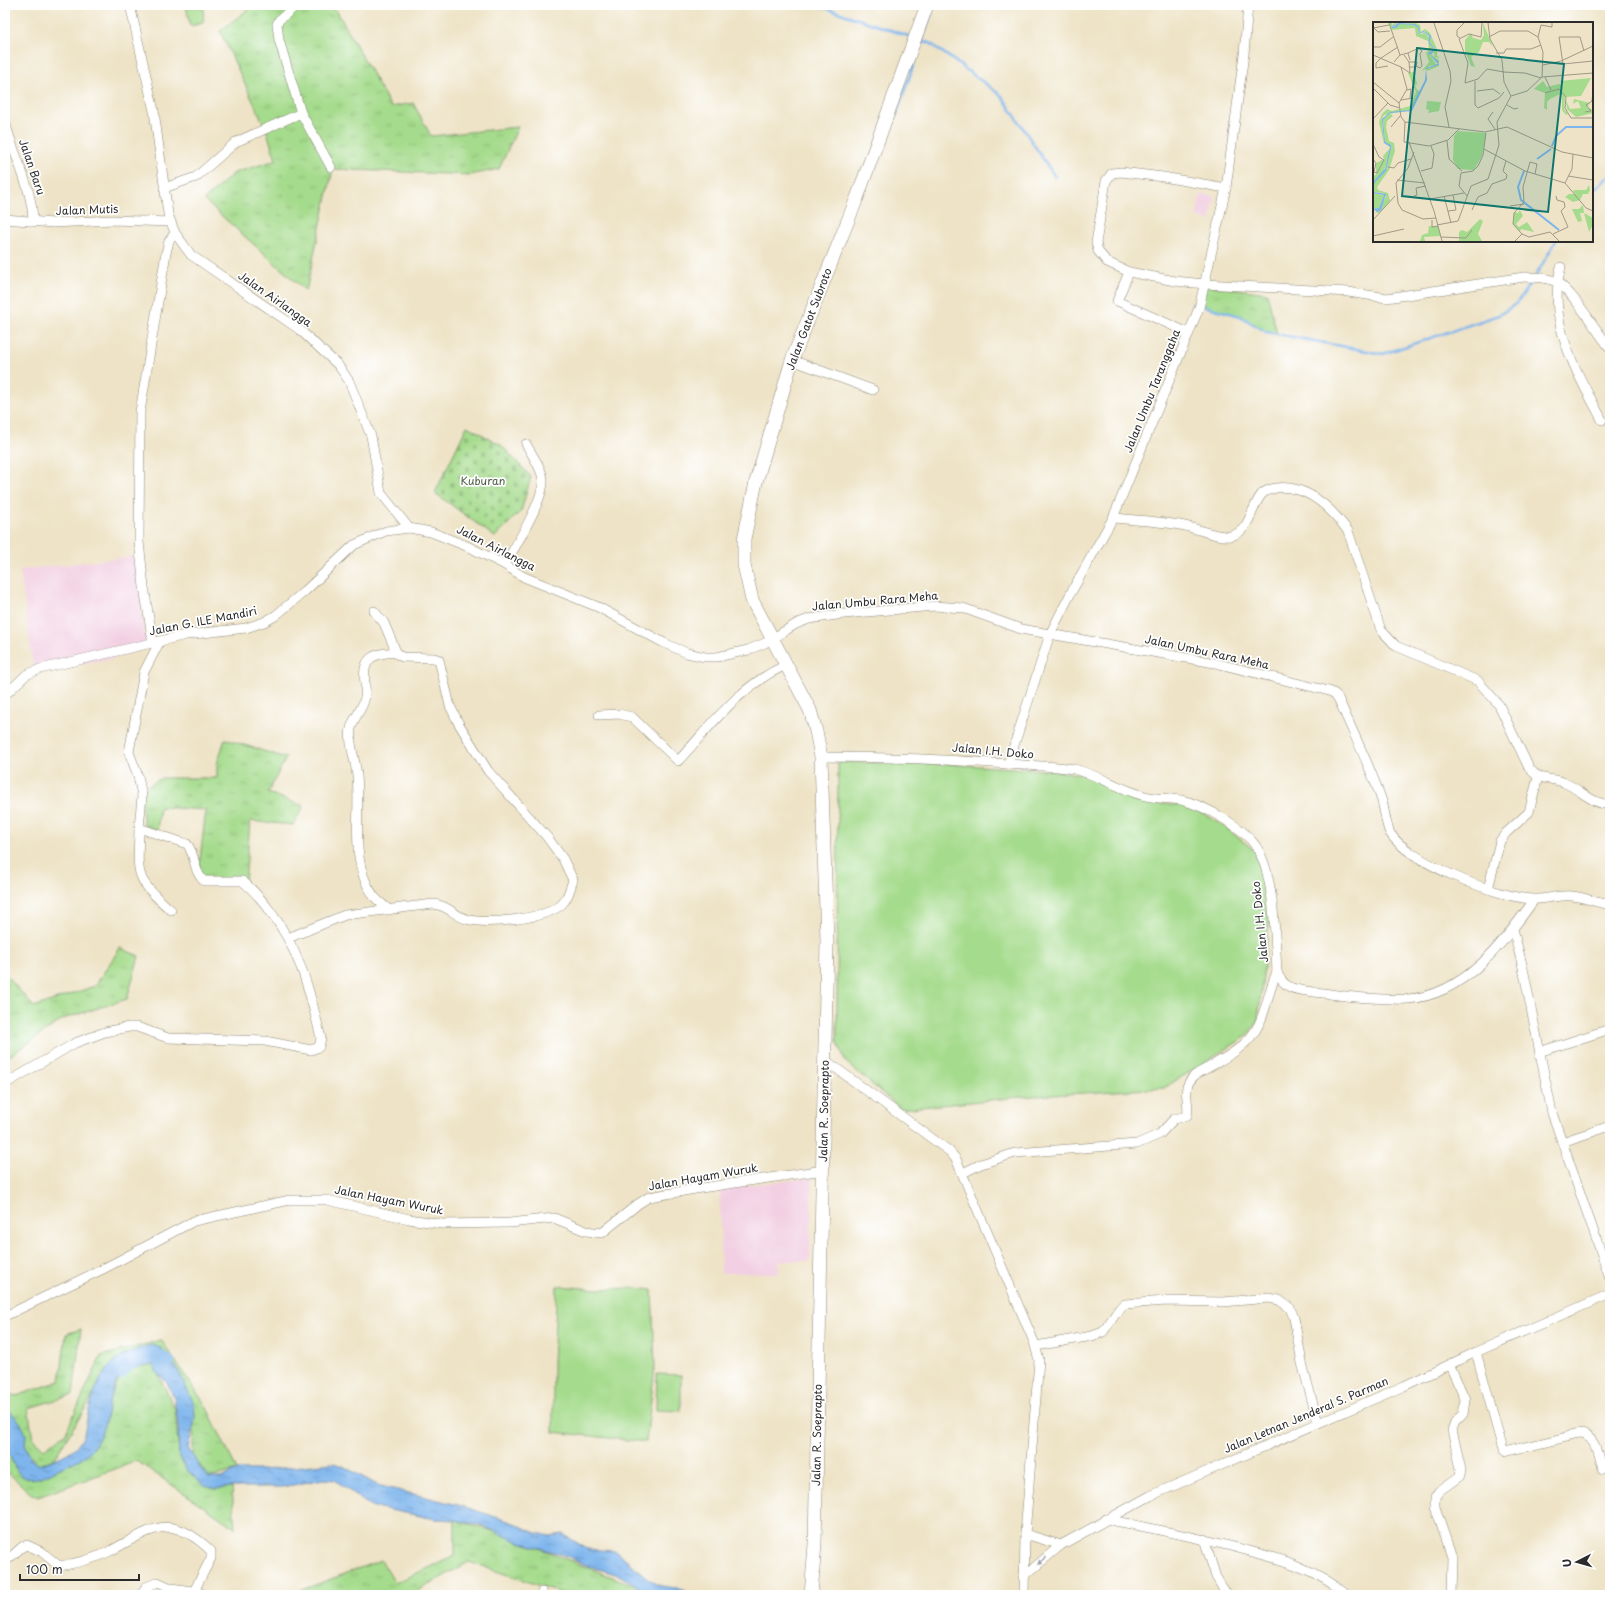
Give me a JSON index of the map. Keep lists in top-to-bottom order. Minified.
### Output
{"streets":{"highway":["Jalan Gatot Subroto","Jalan R. Soeprapto"],"street":["Jalan Baru","Jalan Mutis","Jalan Airlangga","Jalan Umbu Taranggaha","Jalan Umbu Rara Meha","Jalan G. ILE Mandiri","Jalan I.H. Doko","Jalan Hayam Wuruk","Jalan Letnan Jenderal S. Parman"]},"crossings":[["Jalan Baru","Jalan Mutis"],["Jalan Mutis","Jalan Airlangga"],["Jalan Airlangga","Jalan Gatot Subroto"],["Jalan Airlangga","Jalan Umbu Rara Meha"],["Jalan Airlangga","Jalan G. ILE Mandiri"],["Jalan Airlangga","Jalan R. Soeprapto"],["Jalan Gatot Subroto","Jalan Umbu Rara Meha"],["Jalan Gatot Subroto","Jalan R. Soeprapto"],["Jalan Umbu Taranggaha","Jalan Umbu Rara Meha"],["Jalan Umbu Taranggaha","Jalan I.H. Doko"],["Jalan Umbu Rara Meha","Jalan I.H. Doko"],["Jalan Umbu Rara Meha","Jalan R. Soeprapto"],["Jalan I.H. Doko","Jalan R. Soeprapto"],["Jalan R. Soeprapto","Jalan Hayam Wuruk"]],"parks":["Kuburan"],"scale_bar":"100 m","north":"left"}
